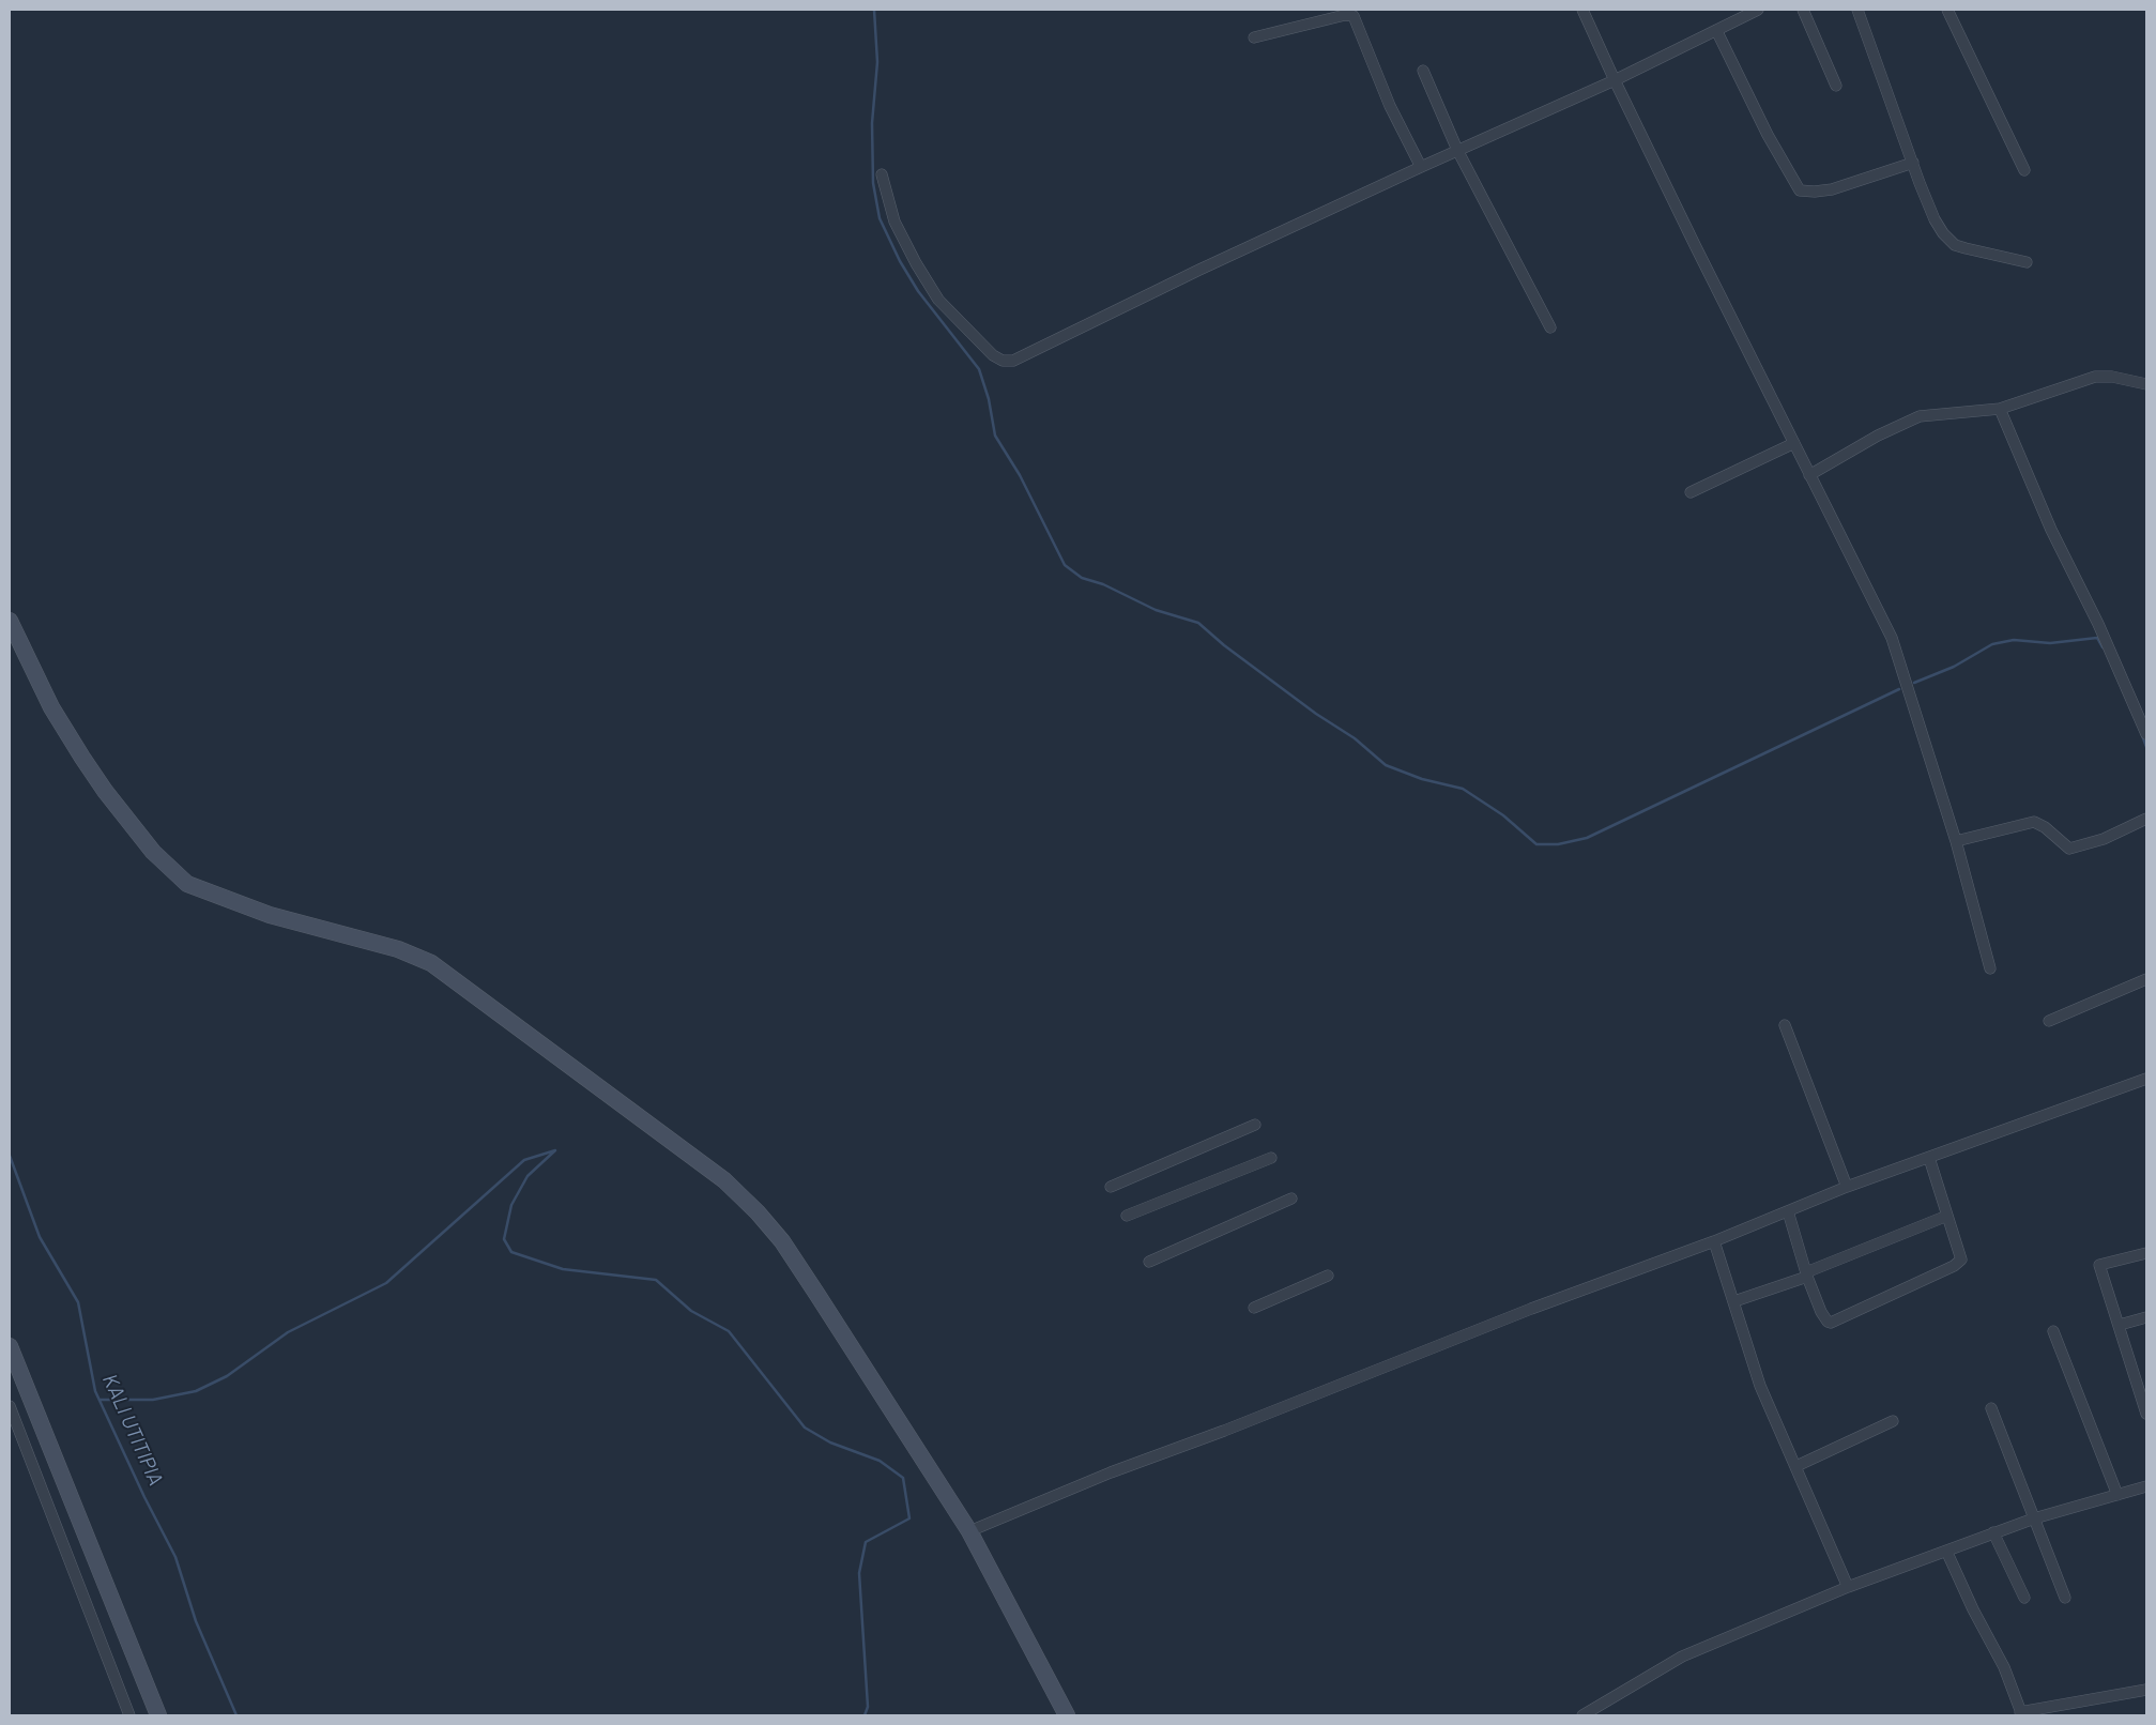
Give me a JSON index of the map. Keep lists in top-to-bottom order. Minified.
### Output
{"water":["KALI UTITIPIA"]}
